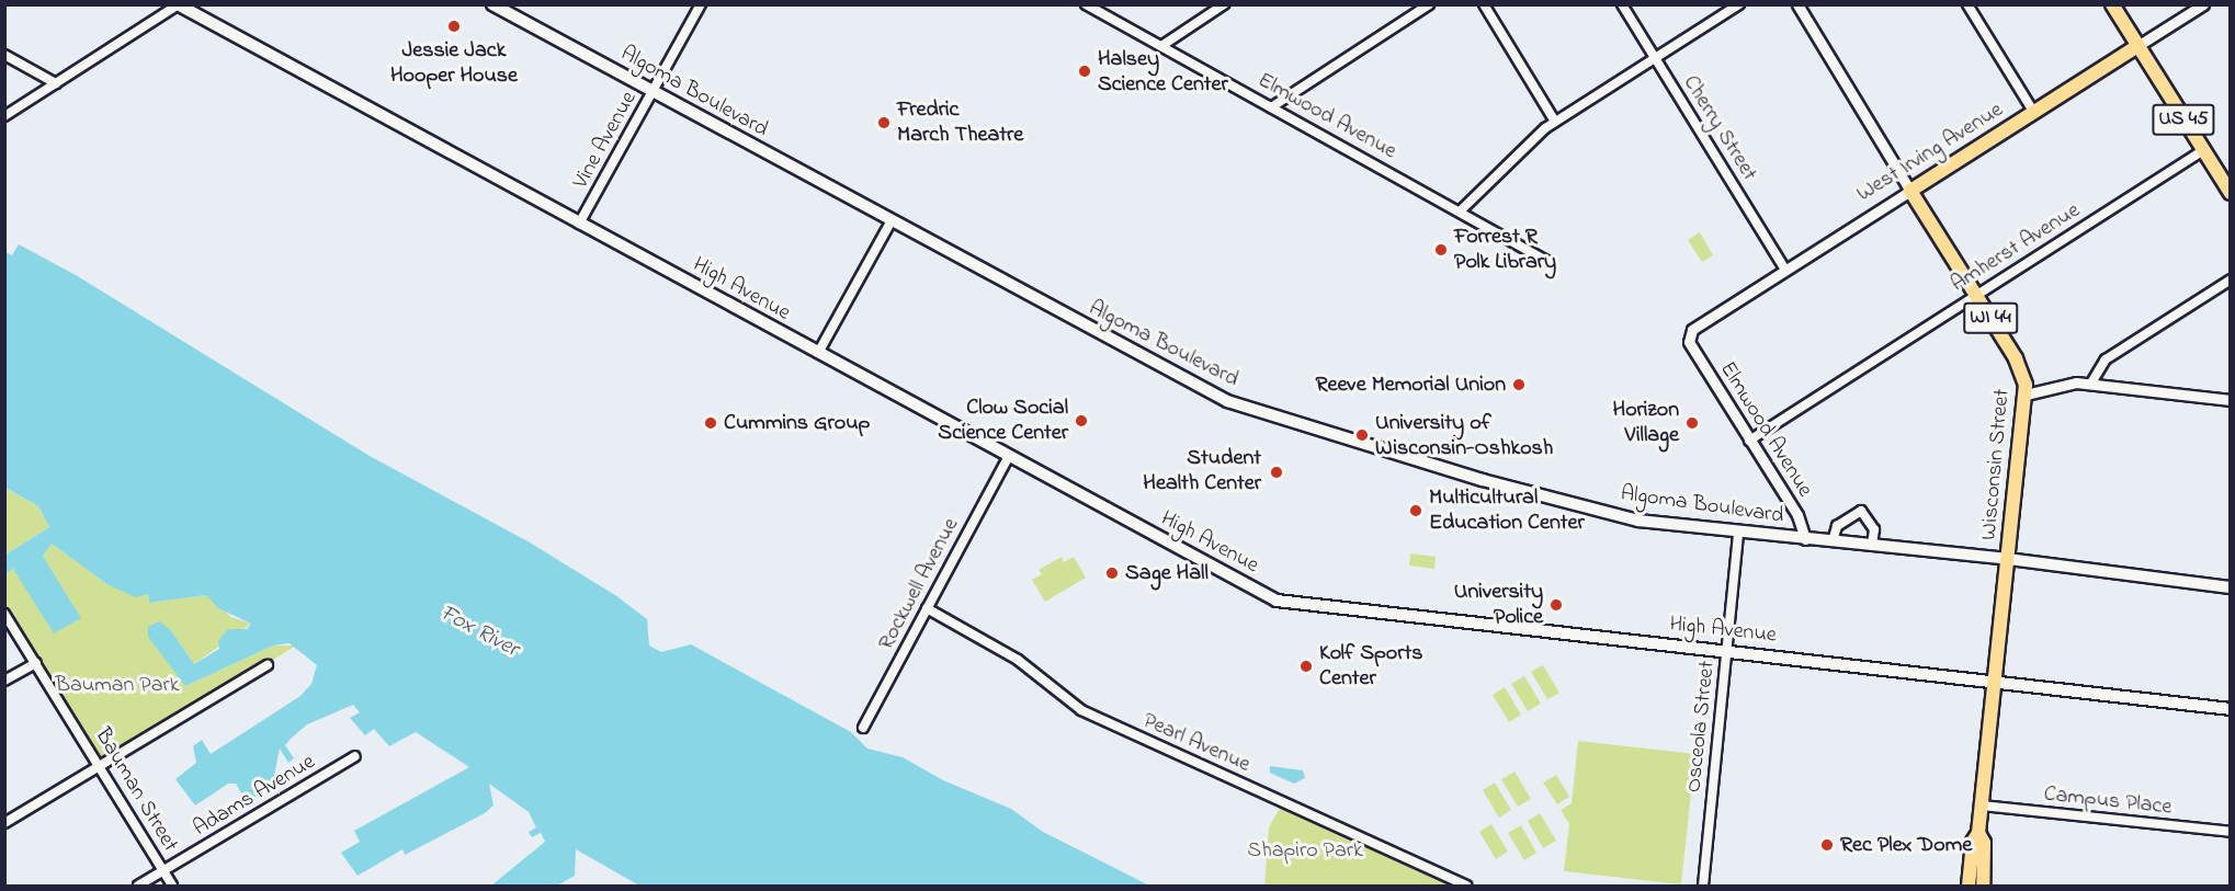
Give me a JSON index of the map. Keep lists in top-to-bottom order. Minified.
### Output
{"streets":{"main road":["Algoma Boulevard","US 45","West Irving Avenue","High Avenue","WI 44","Wisconsin Street"],"street":["Elmwood Avenue","Cherry Street","Vine Avenue","Amherst Avenue","Rockwell Avenue","Osceola Street","Pearl Avenue","Bauman Street","Adams Avenue","Campus Place"]},"crossings":[["Algoma Boulevard","Elmwood Avenue"],["Algoma Boulevard","Vine Avenue"],["Algoma Boulevard","Wisconsin Street"],["Algoma Boulevard","Osceola Street"],["Elmwood Avenue","West Irving Avenue"],["Elmwood Avenue","Amherst Avenue"],["US 45","West Irving Avenue"],["US 45","Amherst Avenue"],["Cherry Street","West Irving Avenue"],["Vine Avenue","High Avenue"],["West Irving Avenue","Wisconsin Street"],["Amherst Avenue","Wisconsin Street"],["High Avenue","Wisconsin Street"],["High Avenue","Rockwell Avenue"],["High Avenue","Osceola Street"],["Wisconsin Street","Campus Place"],["Rockwell Avenue","Pearl Avenue"],["Bauman Street","Adams Avenue"]],"water":["Fox River"],"parks":["Bauman Park","Shapiro Park"],"places":["Jessie Jack Hooper House","Halsey Science Center","Fredric March Theatre","Forrest R Polk Library","Reeve Memorial Union","Clow Social Science Center","Cummins Group","Horizon Village","University of Wisconsin-Oshkosh","Student Health Center","Multicultural Education Center","Sage Hall","University Police","Kolf Sports Center","Rec Plex Dome"]}
